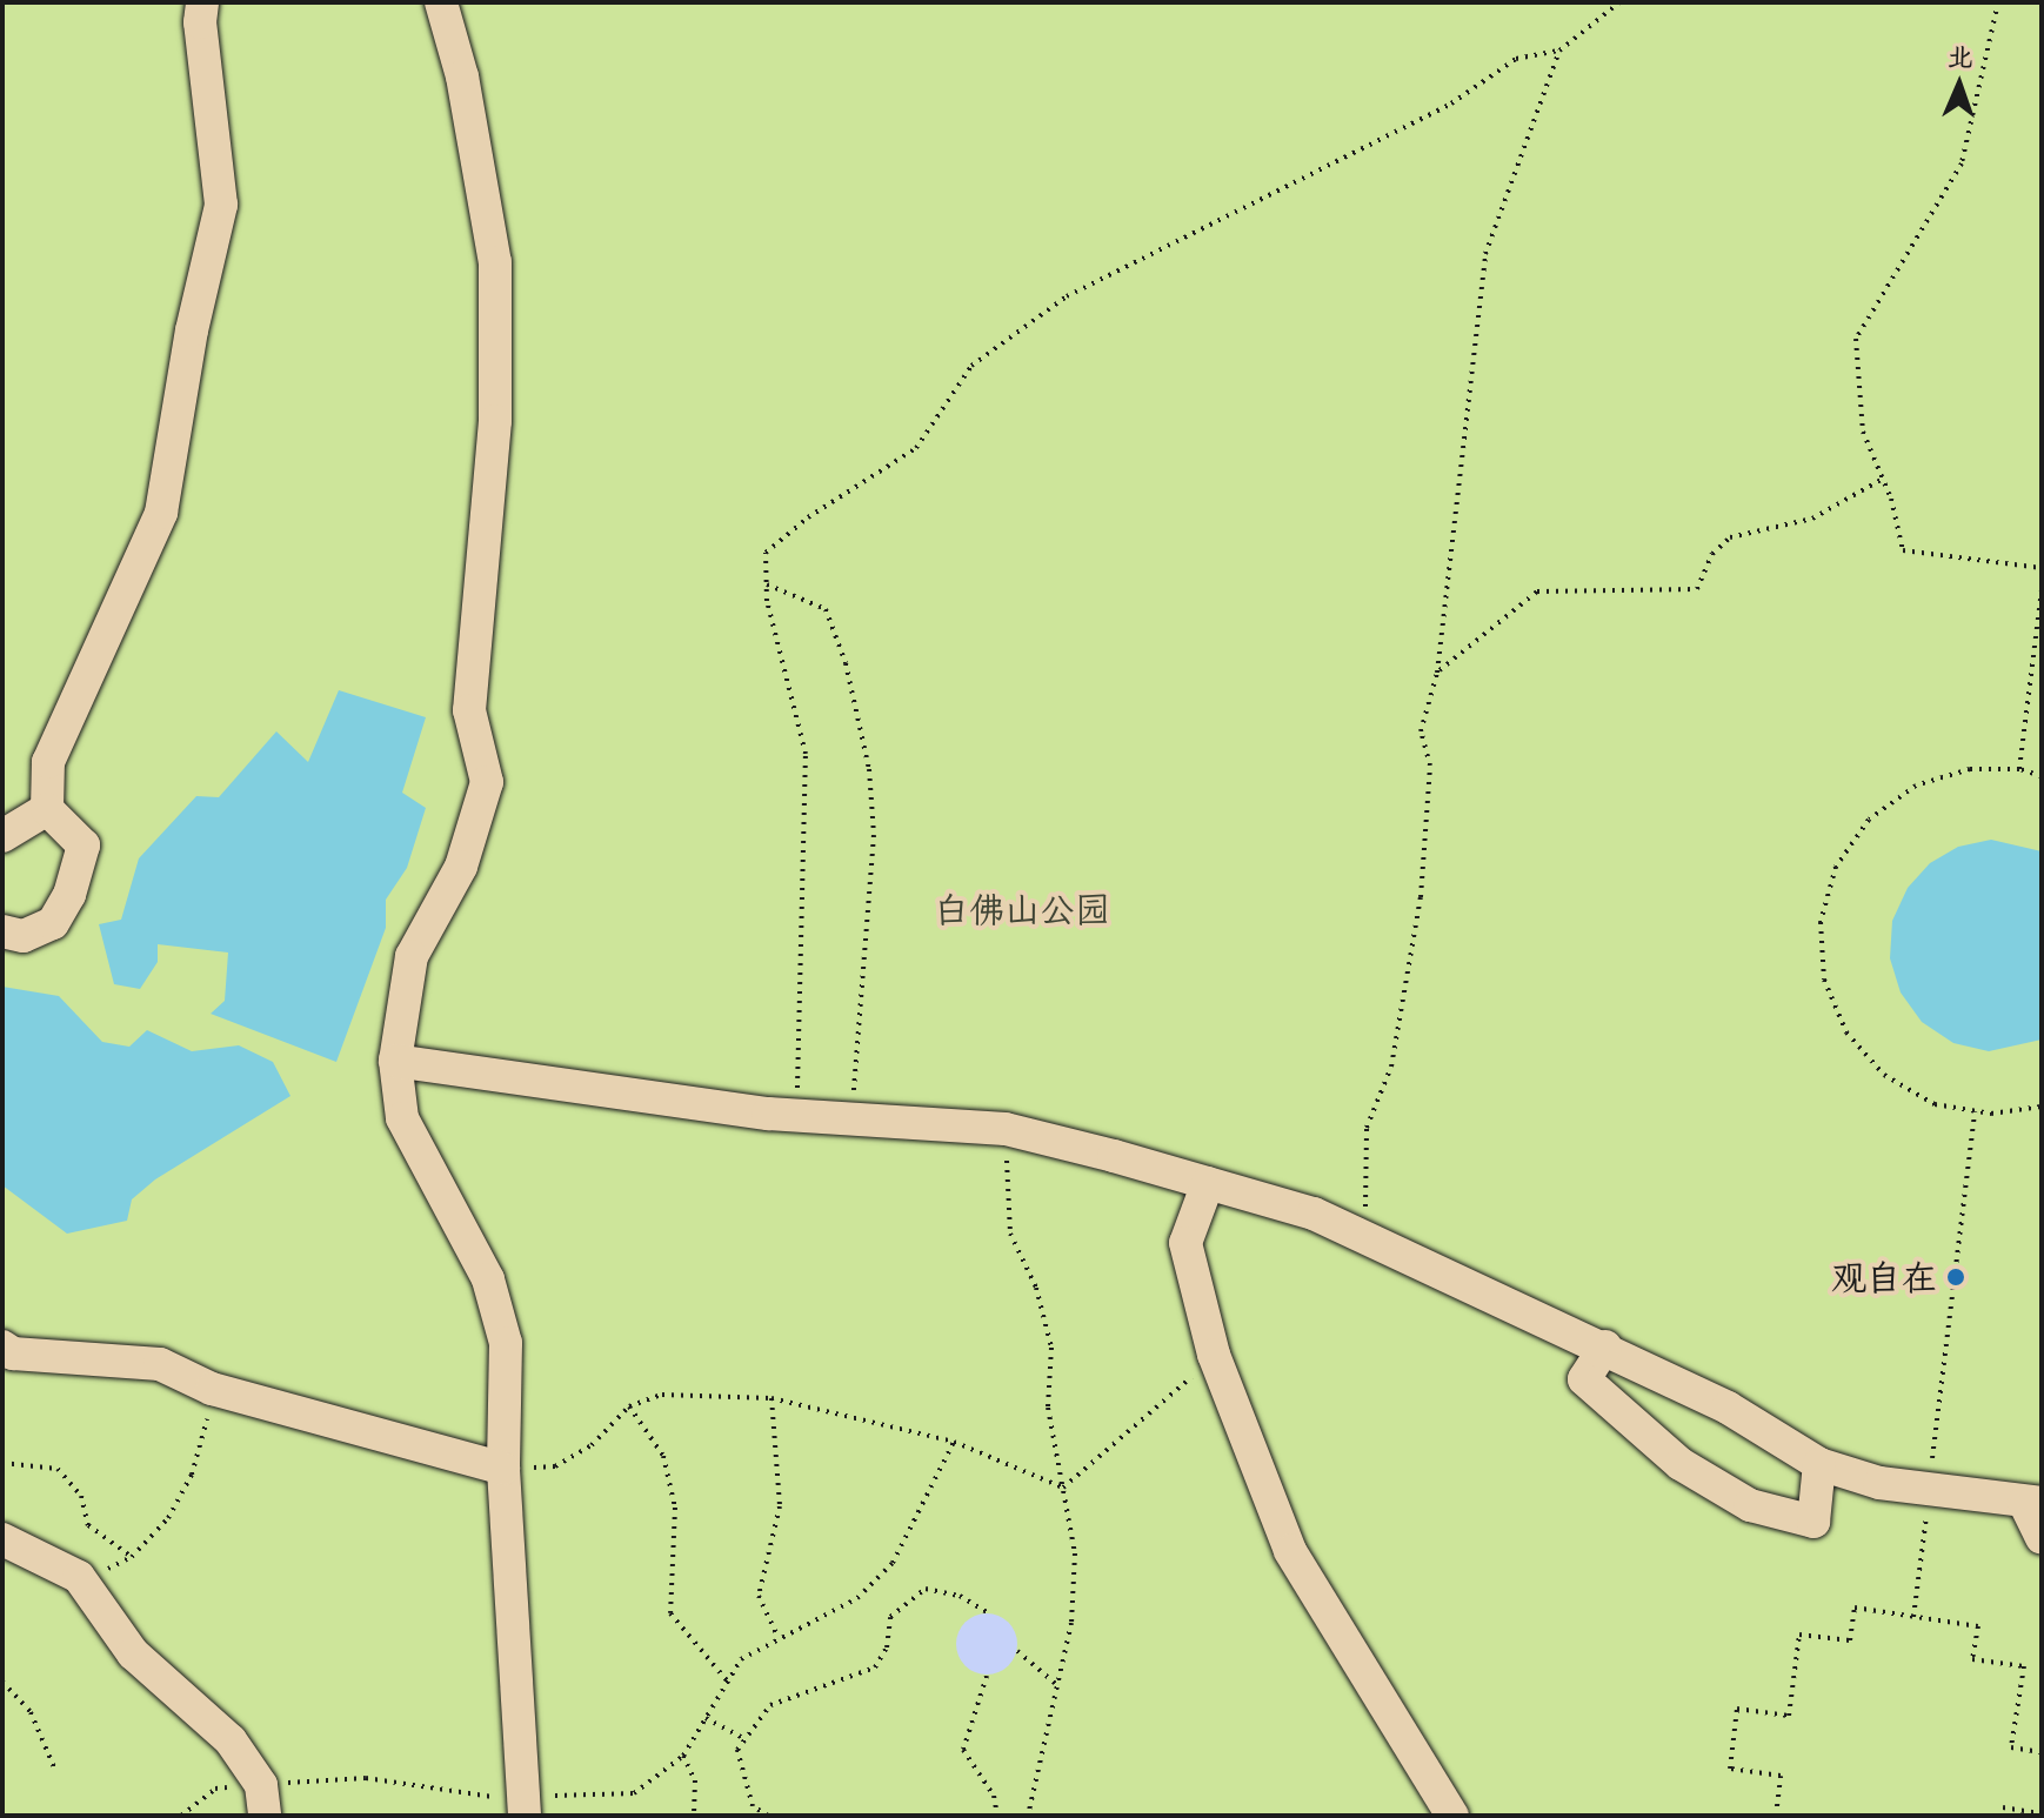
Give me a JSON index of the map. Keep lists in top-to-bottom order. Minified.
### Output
{"parks":["白佛山公园"],"places":["观自在"],"north":"top"}
